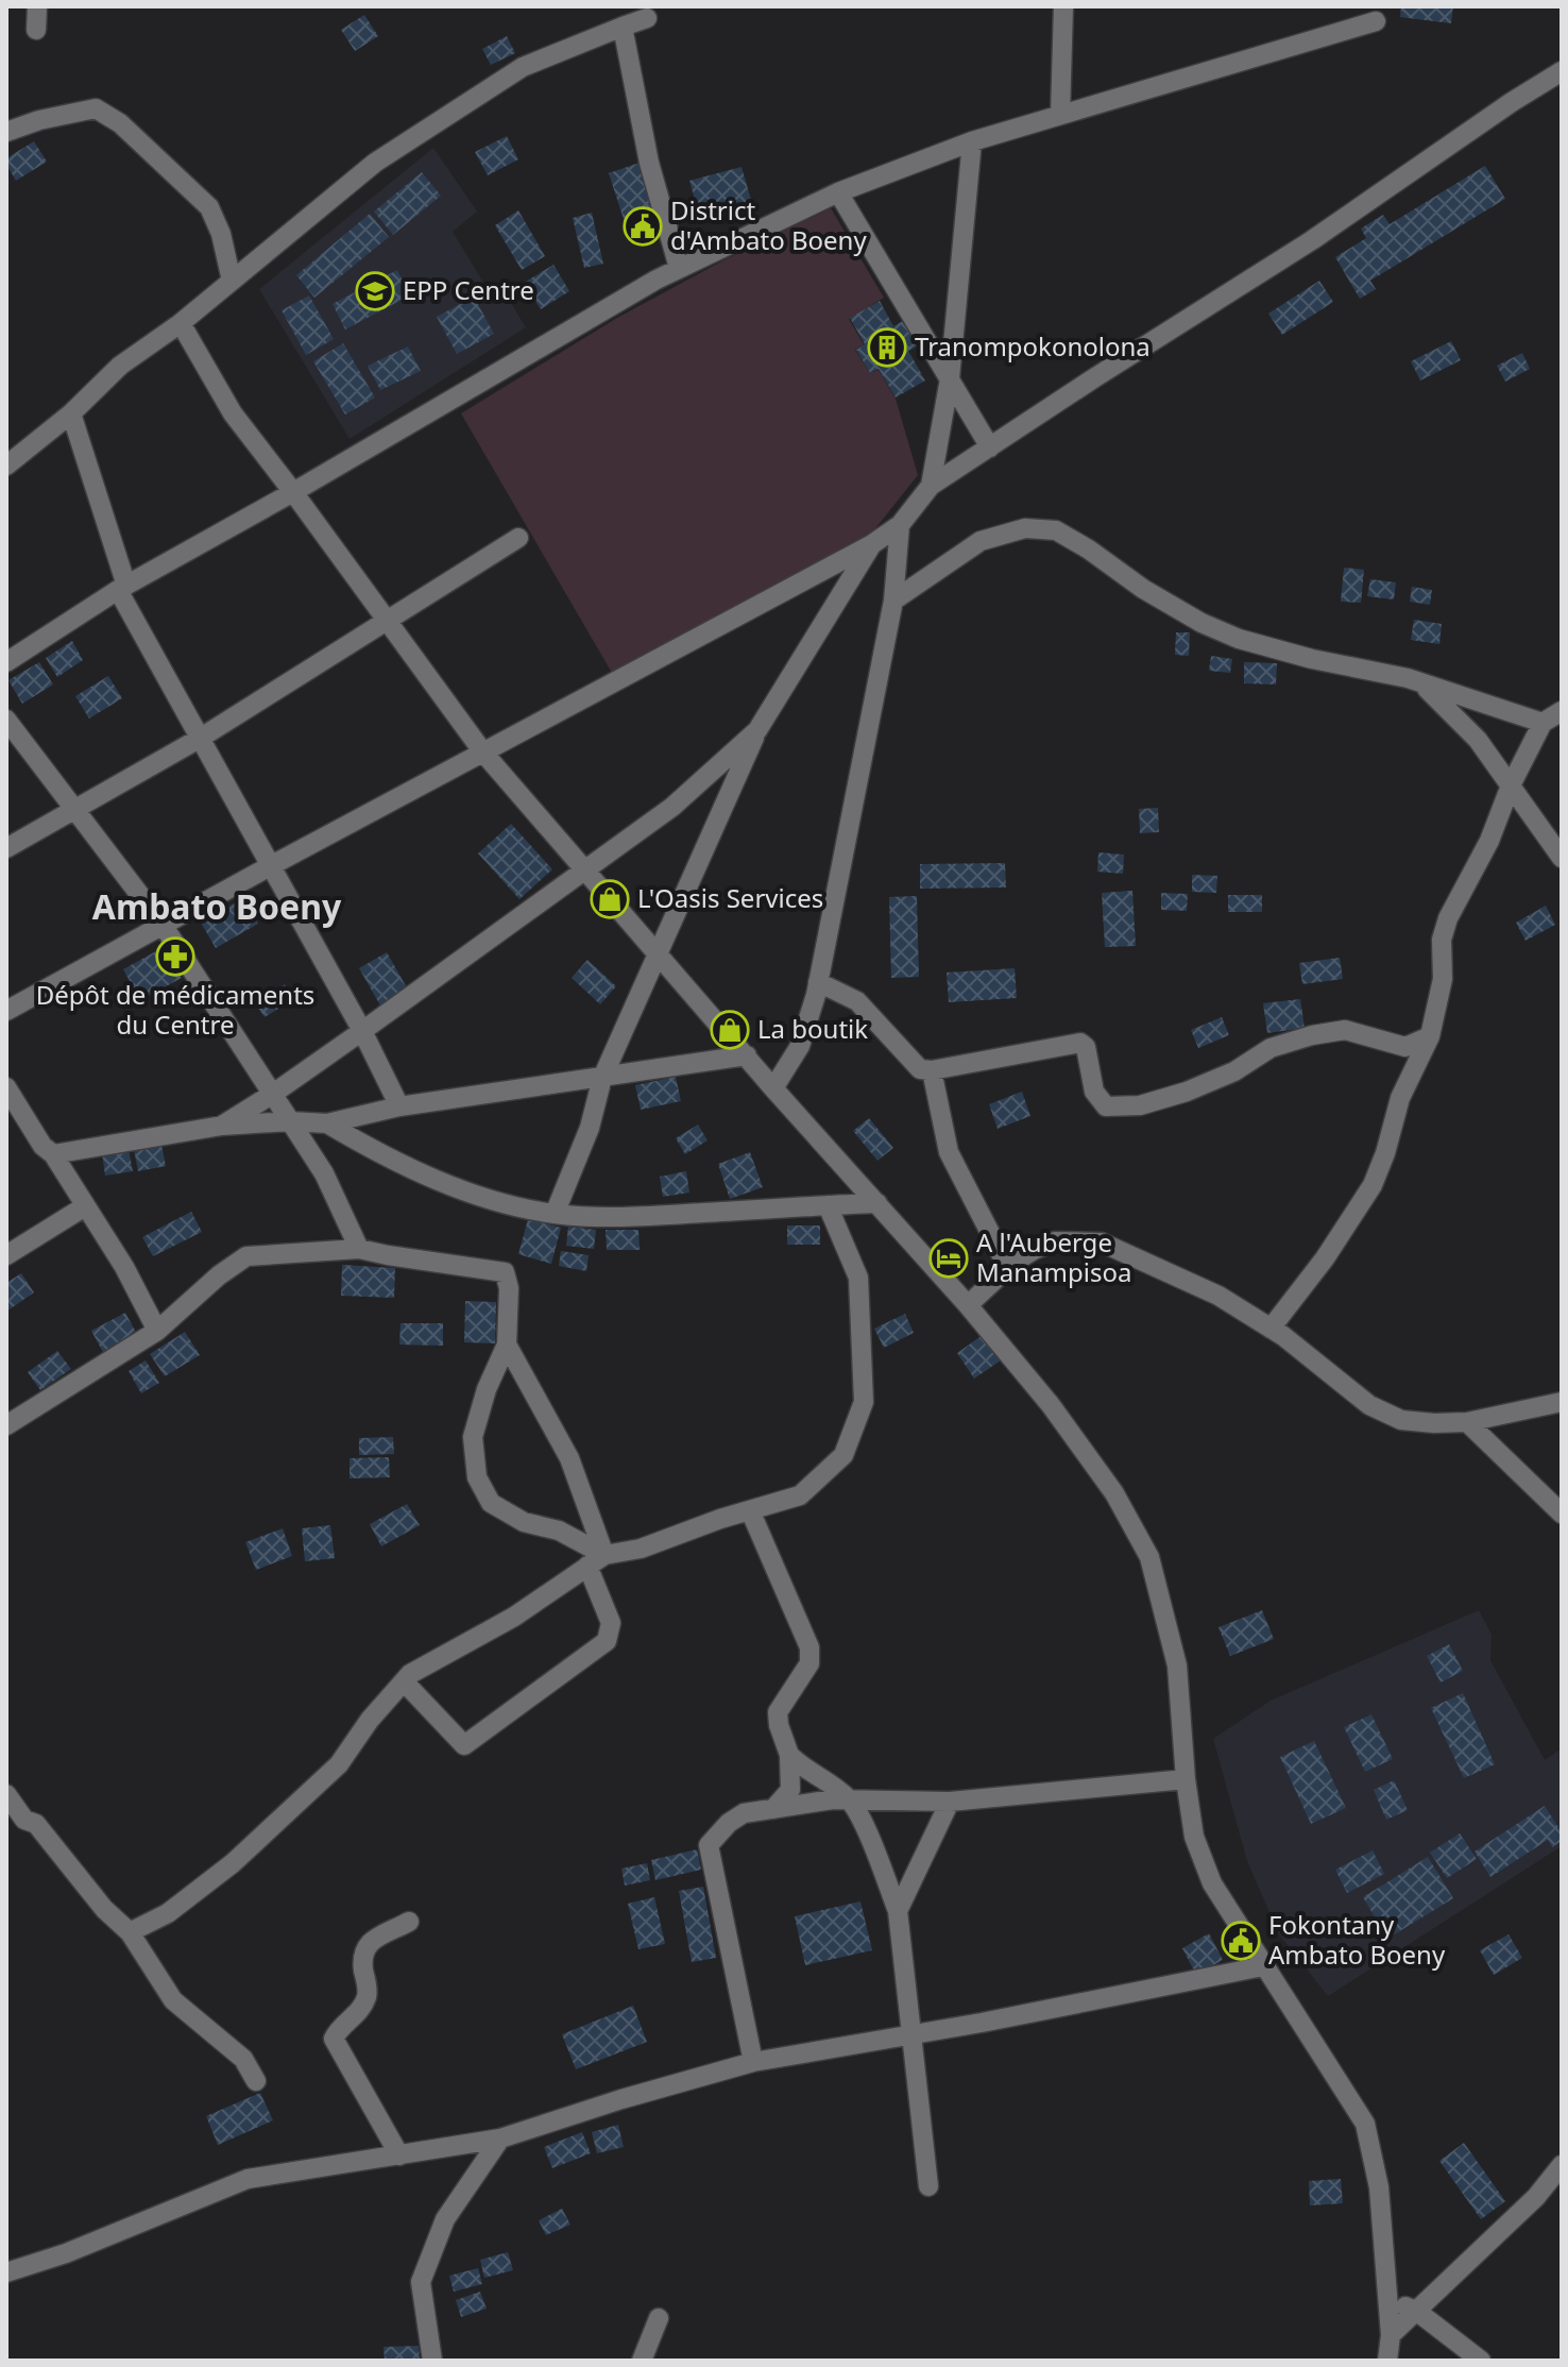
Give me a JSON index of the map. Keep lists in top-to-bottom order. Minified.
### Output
{"districts":["Ambato Boeny"],"places":{"public building":["District d'Ambato Boeny","Fokontany Ambato Boeny"],"school or university":["EPP Centre"],"building":["Tranompokonolona"],"shop":["L'Oasis Services","La boutik"],"pharmacy":["Dépôt de médicaments du Centre"],"hotel":["A l'Auberge Manampisoa"]}}
